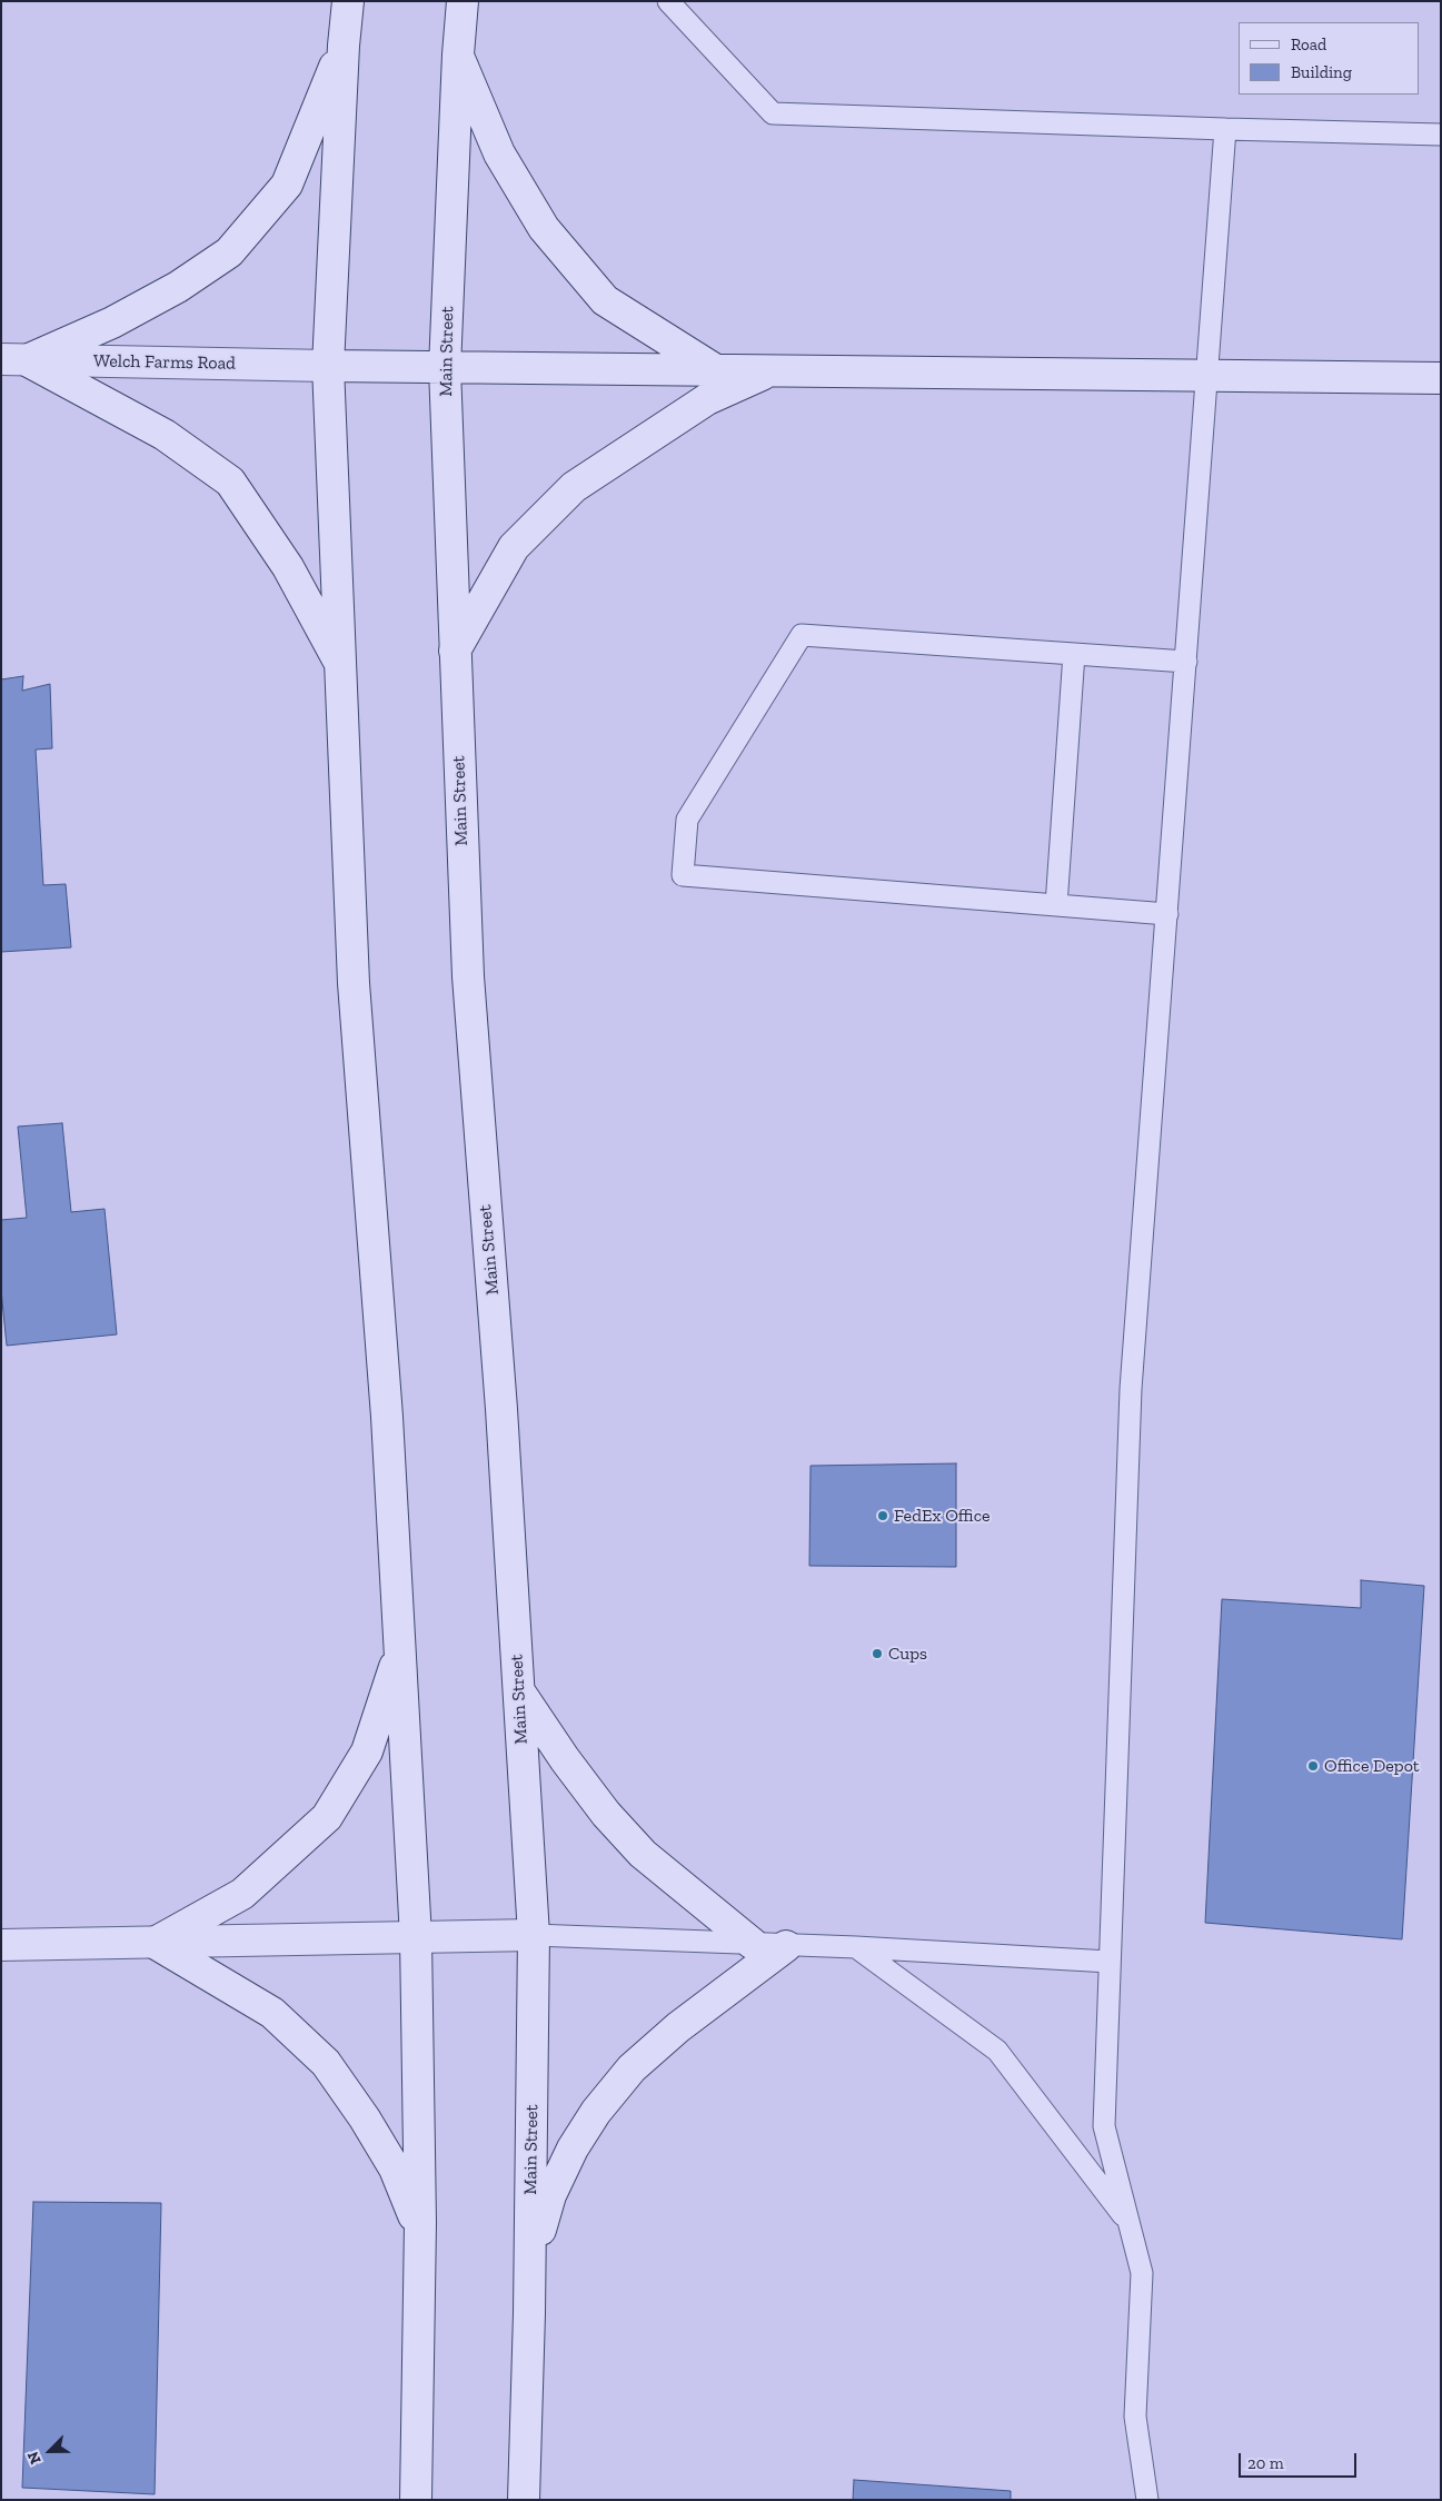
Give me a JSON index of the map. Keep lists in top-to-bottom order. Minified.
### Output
{"streets":{"main road":["Main Street","Welch Farms Road"]},"crossings":[["Main Street","Welch Farms Road"]],"places":["FedEx Office","Cups","Office Depot"],"legend":["Road","Building"],"scale_bar":"20 m","north":"bottom left"}
